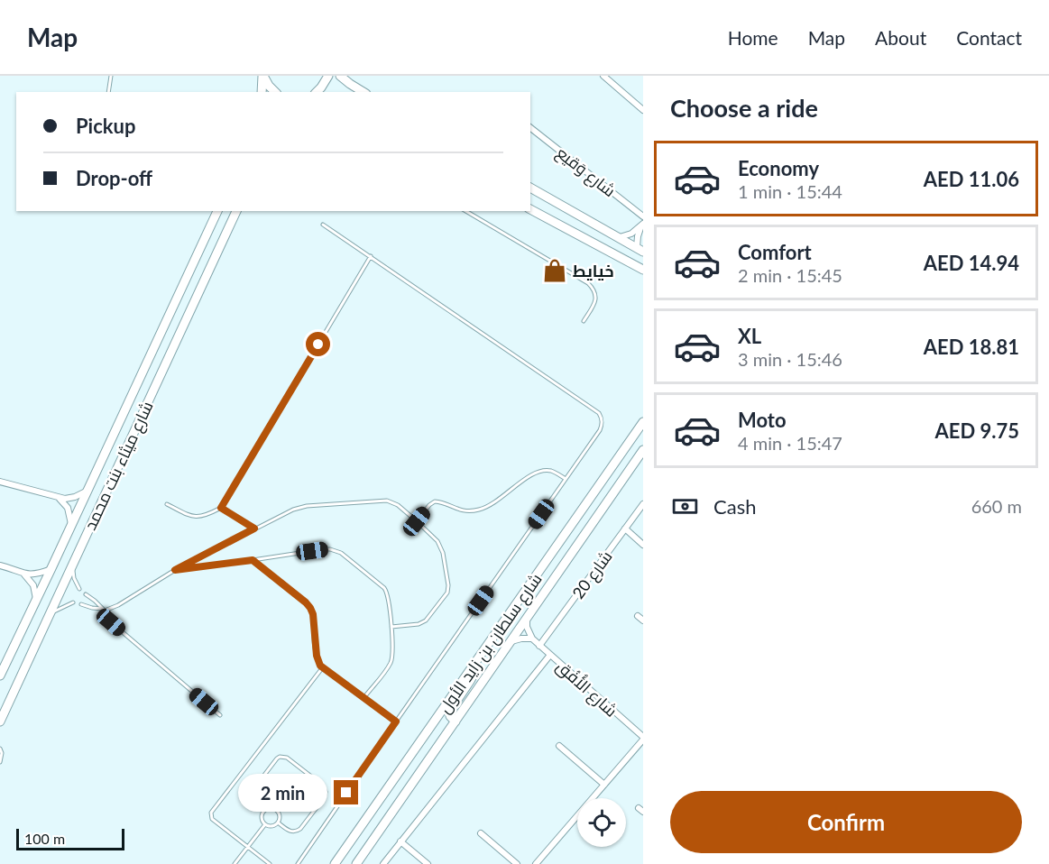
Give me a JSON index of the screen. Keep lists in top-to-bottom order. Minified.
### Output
{"streets":{"main road":["شارع ميثاء بنت محمد","شارع سلطان بن زايد الأول"],"street":["شارع وَقيع","شارع 20","شارع الأُفُق"]},"crossings":[["شارع 20","شارع الأُفُق"],["شارع سلطان بن زايد الأول","شارع الأُفُق"]],"places":{"shop":["خيايط"]},"scale_bar":"100 m","page":{"header":"Map","nav":["Home","Map","About","Contact"],"heading":"Choose a ride","banner":["Pickup","Drop-off"],"list":[{"name":"Economy","note":"1 min · 15:44","value":"AED 11.06"},{"name":"Comfort","note":"2 min · 15:45","value":"AED 14.94"},{"name":"XL","note":"3 min · 15:46","value":"AED 18.81"},{"name":"Moto","note":"4 min · 15:47","value":"AED 9.75"}],"pay":["Cash","660 m"],"bubble":"2 min","buttons":"Confirm","scale":"100 m"}}
